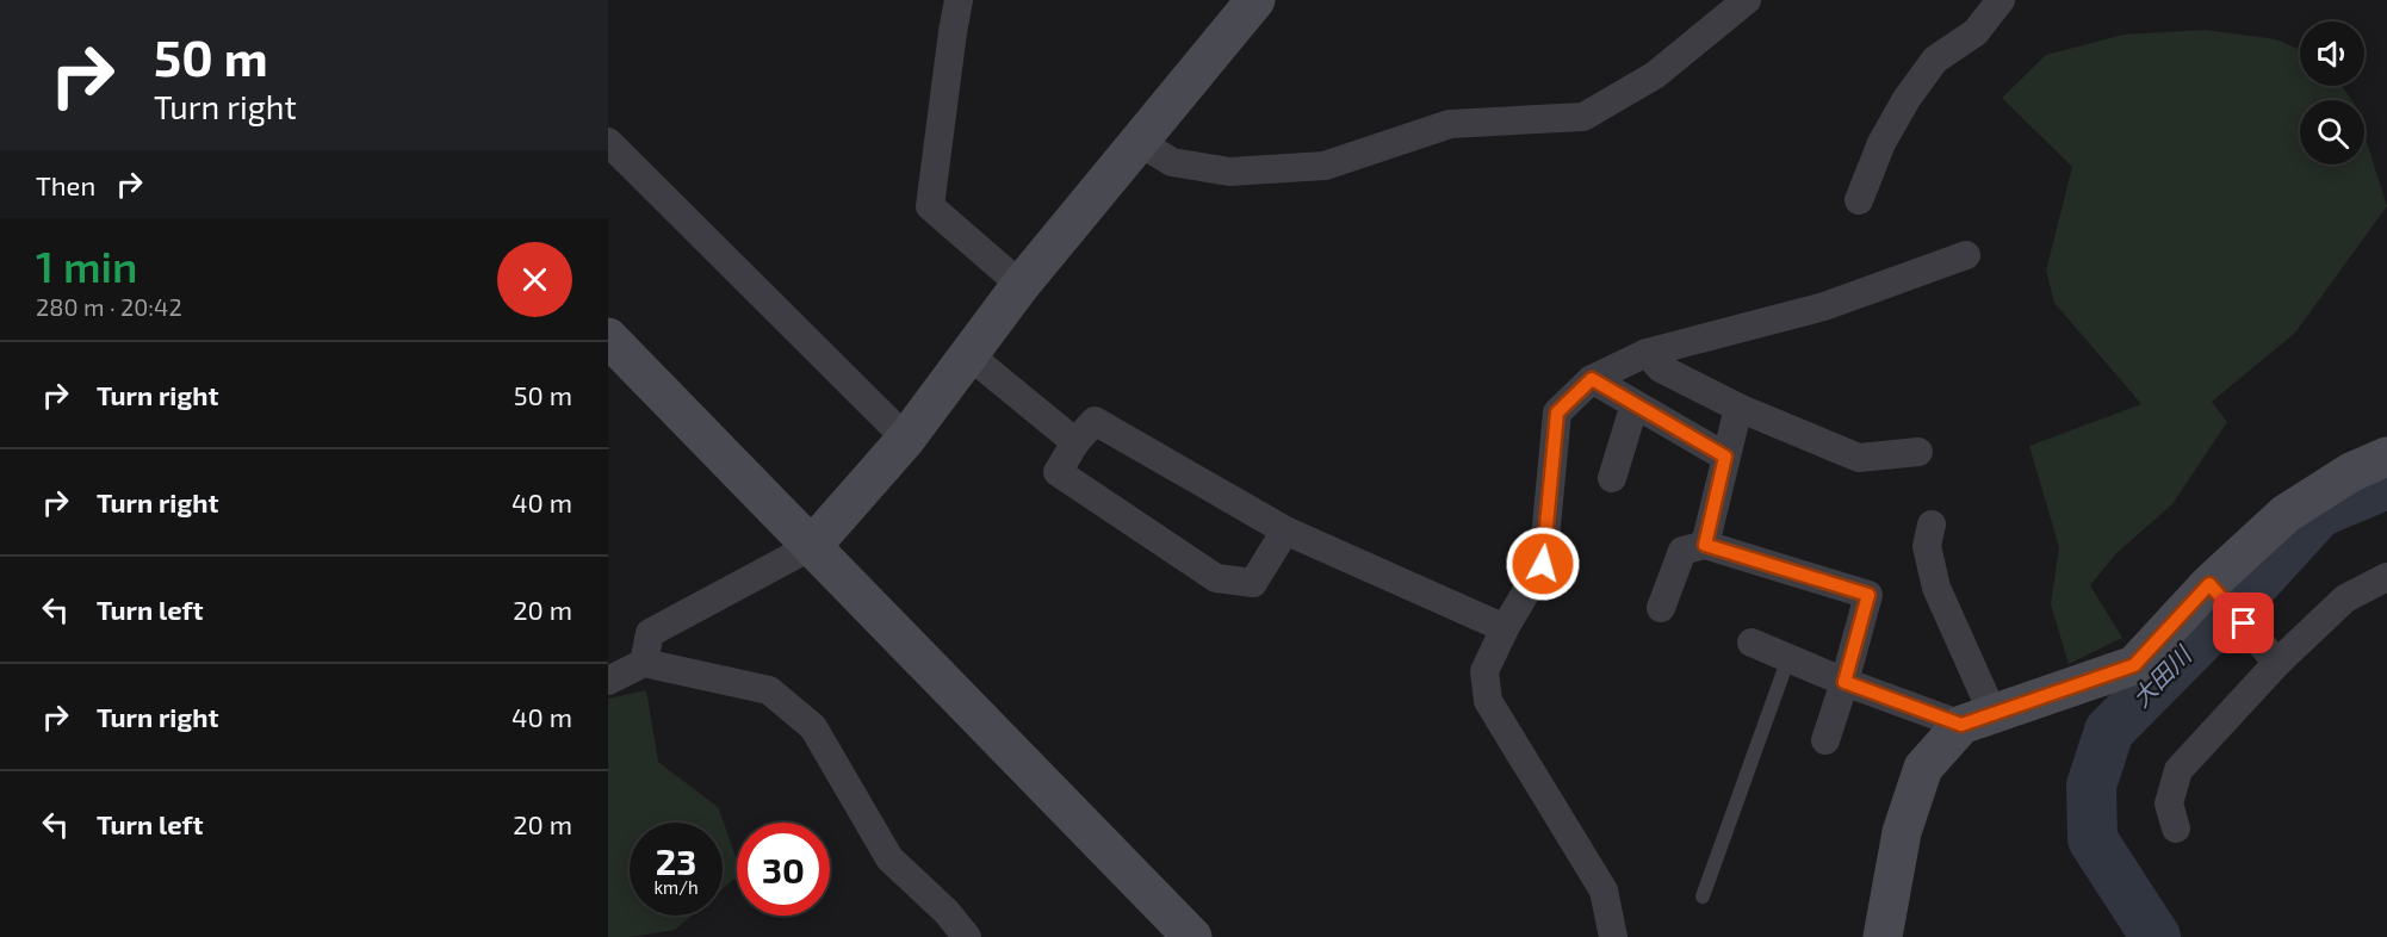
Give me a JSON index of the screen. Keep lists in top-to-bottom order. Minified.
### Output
{"water":["大田川"],"page":{"turn":["50 m","Turn right"],"then":"Then","heading":["1 min","280 m · 20:42"],"list":[{"name":"Turn right","value":"50 m"},{"name":"Turn right","value":"40 m"},{"name":"Turn left","value":"20 m"},{"name":"Turn right","value":"40 m"},{"name":"Turn left","value":"20 m"}],"speed":"23 km/h","limit":"30"}}
